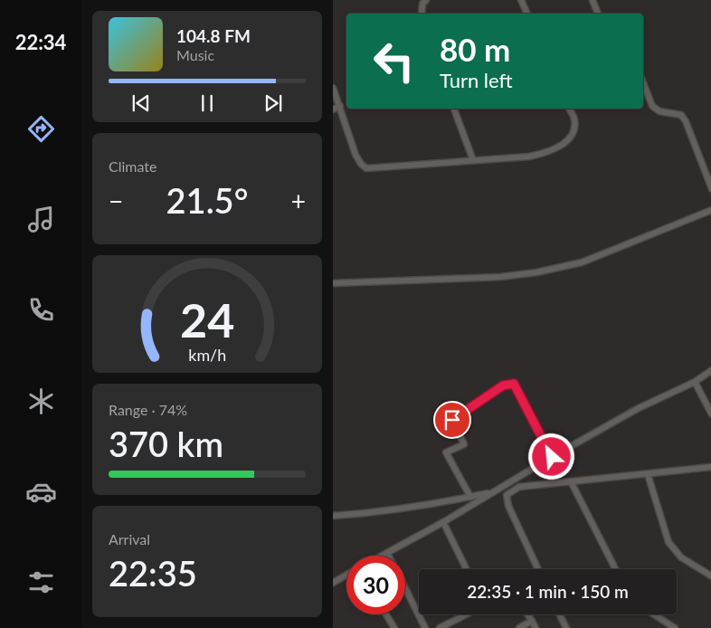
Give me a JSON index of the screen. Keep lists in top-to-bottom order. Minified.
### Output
{"page":{"tabs":"22:34","turn":["80 m","Turn left"],"song":["104.8 FM","Music"],"tile":["Climate",["Range · 74%","370 km"],["Arrival","22:35"]],"heat":["−","21.5°","+"],"limit":"30","trip":"22:35 · 1 min · 150 m","gauge":["24","km/h"]}}
